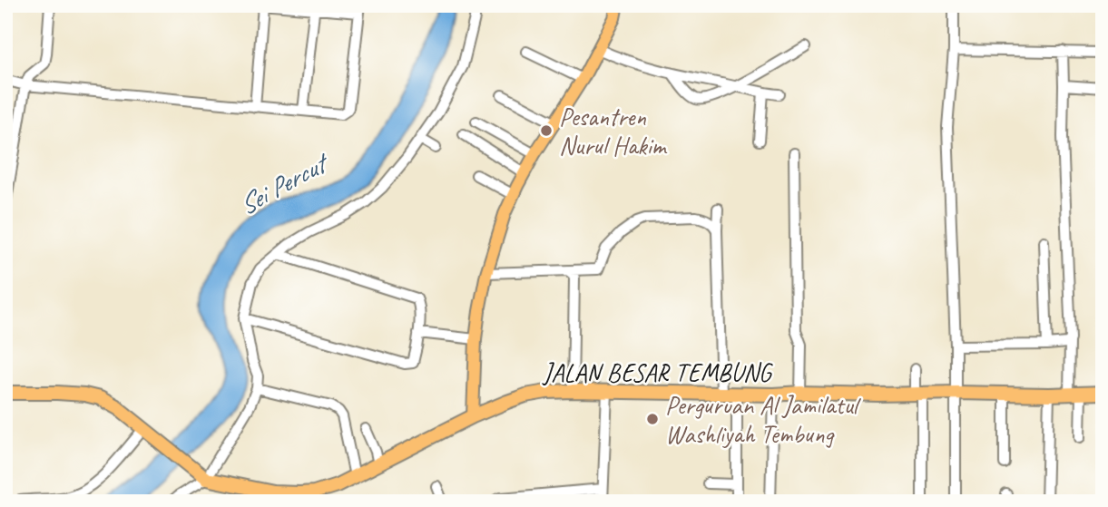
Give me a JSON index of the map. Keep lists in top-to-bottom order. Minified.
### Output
{"streets":{"highway":["JALAN BESAR TEMBUNG"]},"water":["Sei Percut"],"places":["Pesantren Nurul Hakim","Perguruan Al Jamilatul Washliyah Tembung"]}
